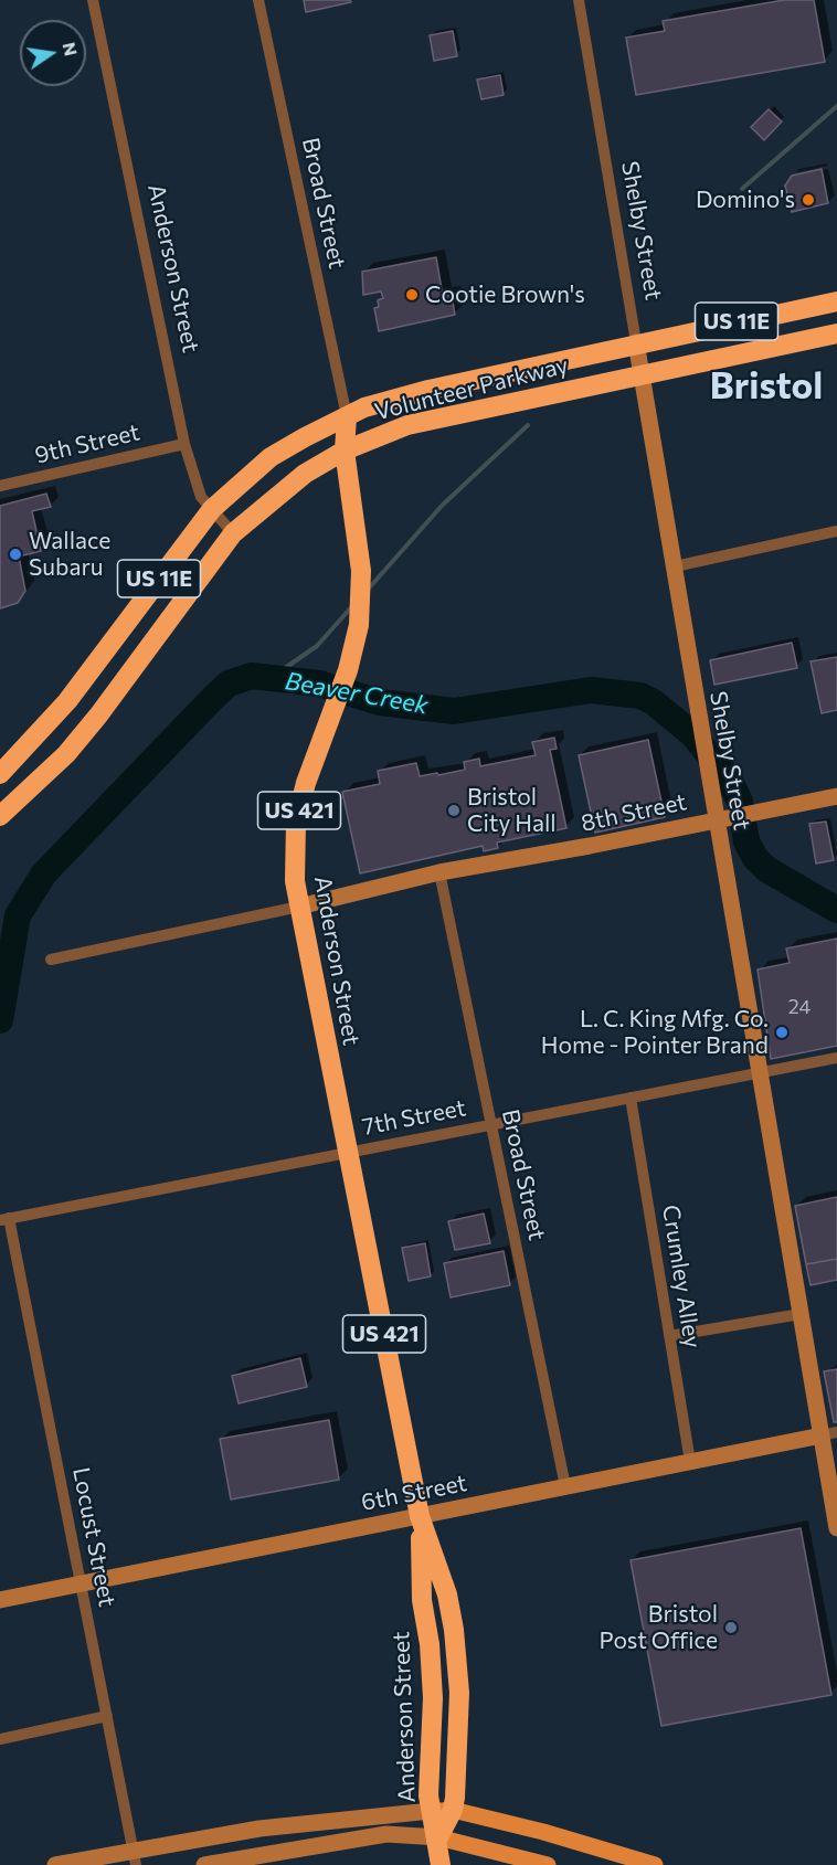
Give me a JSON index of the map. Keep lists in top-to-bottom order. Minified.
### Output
{"streets":{"highway":["Anderson Street","US 11E","Volunteer Parkway","US 421"],"street":["Broad Street","Shelby Street","9th Street","8th Street","7th Street","Crumley Alley","6th Street","Locust Street"]},"crossings":[["Broad Street","Anderson Street"],["Broad Street","Volunteer Parkway"],["Broad Street","8th Street"],["Broad Street","7th Street"],["Broad Street","6th Street"],["Shelby Street","Volunteer Parkway"],["Shelby Street","8th Street"],["Shelby Street","7th Street"],["Shelby Street","6th Street"],["Anderson Street","Volunteer Parkway"],["Anderson Street","9th Street"],["Anderson Street","8th Street"],["Anderson Street","7th Street"],["Anderson Street","6th Street"],["7th Street","Crumley Alley"],["7th Street","Locust Street"],["Crumley Alley","6th Street"],["6th Street","Locust Street"]],"districts":["Bristol"],"water":["Beaver Creek"],"places":["Domino's","Cootie Brown's","Wallace Subaru","Bristol City Hall","L. C. King Mfg. Co. Home - Pointer Brand","Bristol Post Office"],"house_numbers":["24"],"north":"right"}
